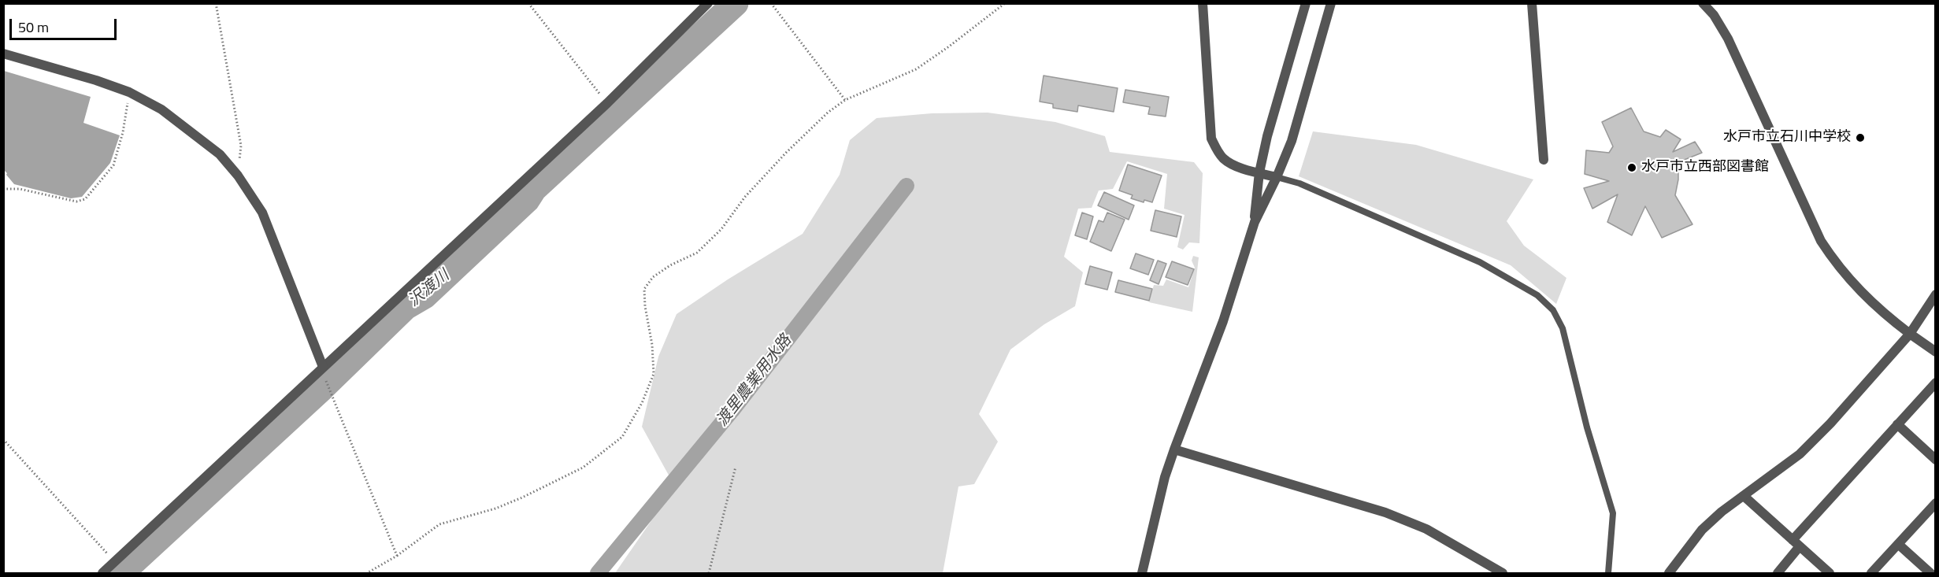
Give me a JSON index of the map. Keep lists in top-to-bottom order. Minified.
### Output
{"water":["沢渡川","渡里農業用水路"],"places":["水戸市立石川中学校","水戸市立西部図書館"],"scale_bar":"50 m"}
